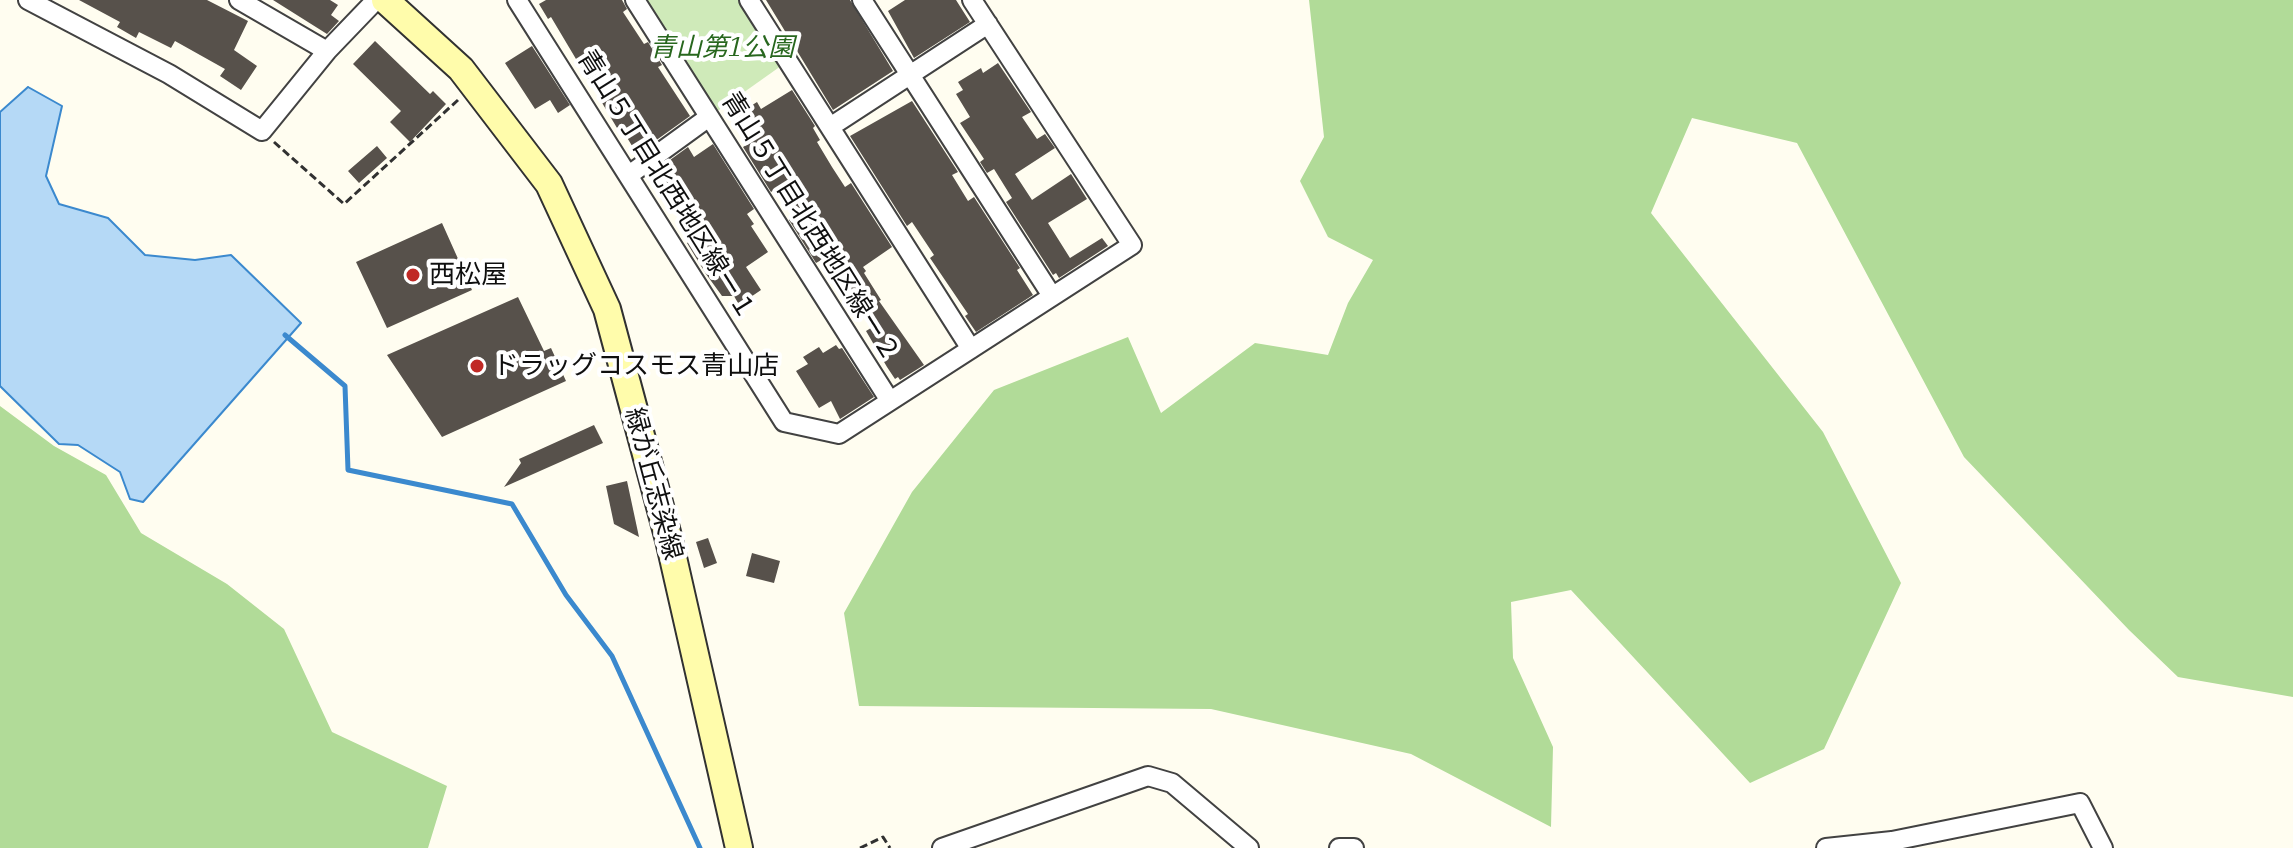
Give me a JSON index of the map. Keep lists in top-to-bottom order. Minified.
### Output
{"streets":{"street":["青山５丁目北西地区線ー１","青山５丁目北西地区線ー２","緑が丘志染線"]},"crossings":[["青山５丁目北西地区線ー１","青山５丁目北西地区線ー２"]],"parks":["青山第1公園"],"places":["西松屋","ドラッグコスモス青山店"]}
